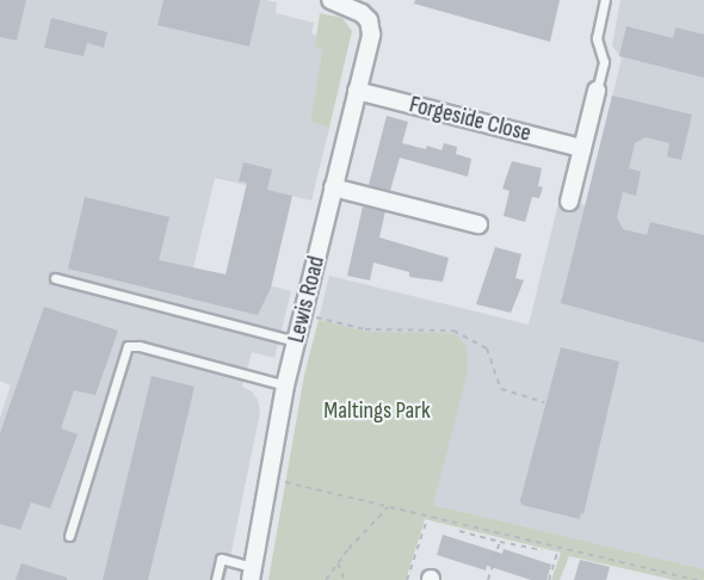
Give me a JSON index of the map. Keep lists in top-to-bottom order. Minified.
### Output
{"streets":{"street":["Forgeside Close","Lewis Road"]},"crossings":[["Forgeside Close","Lewis Road"]],"parks":["Maltings Park"]}
